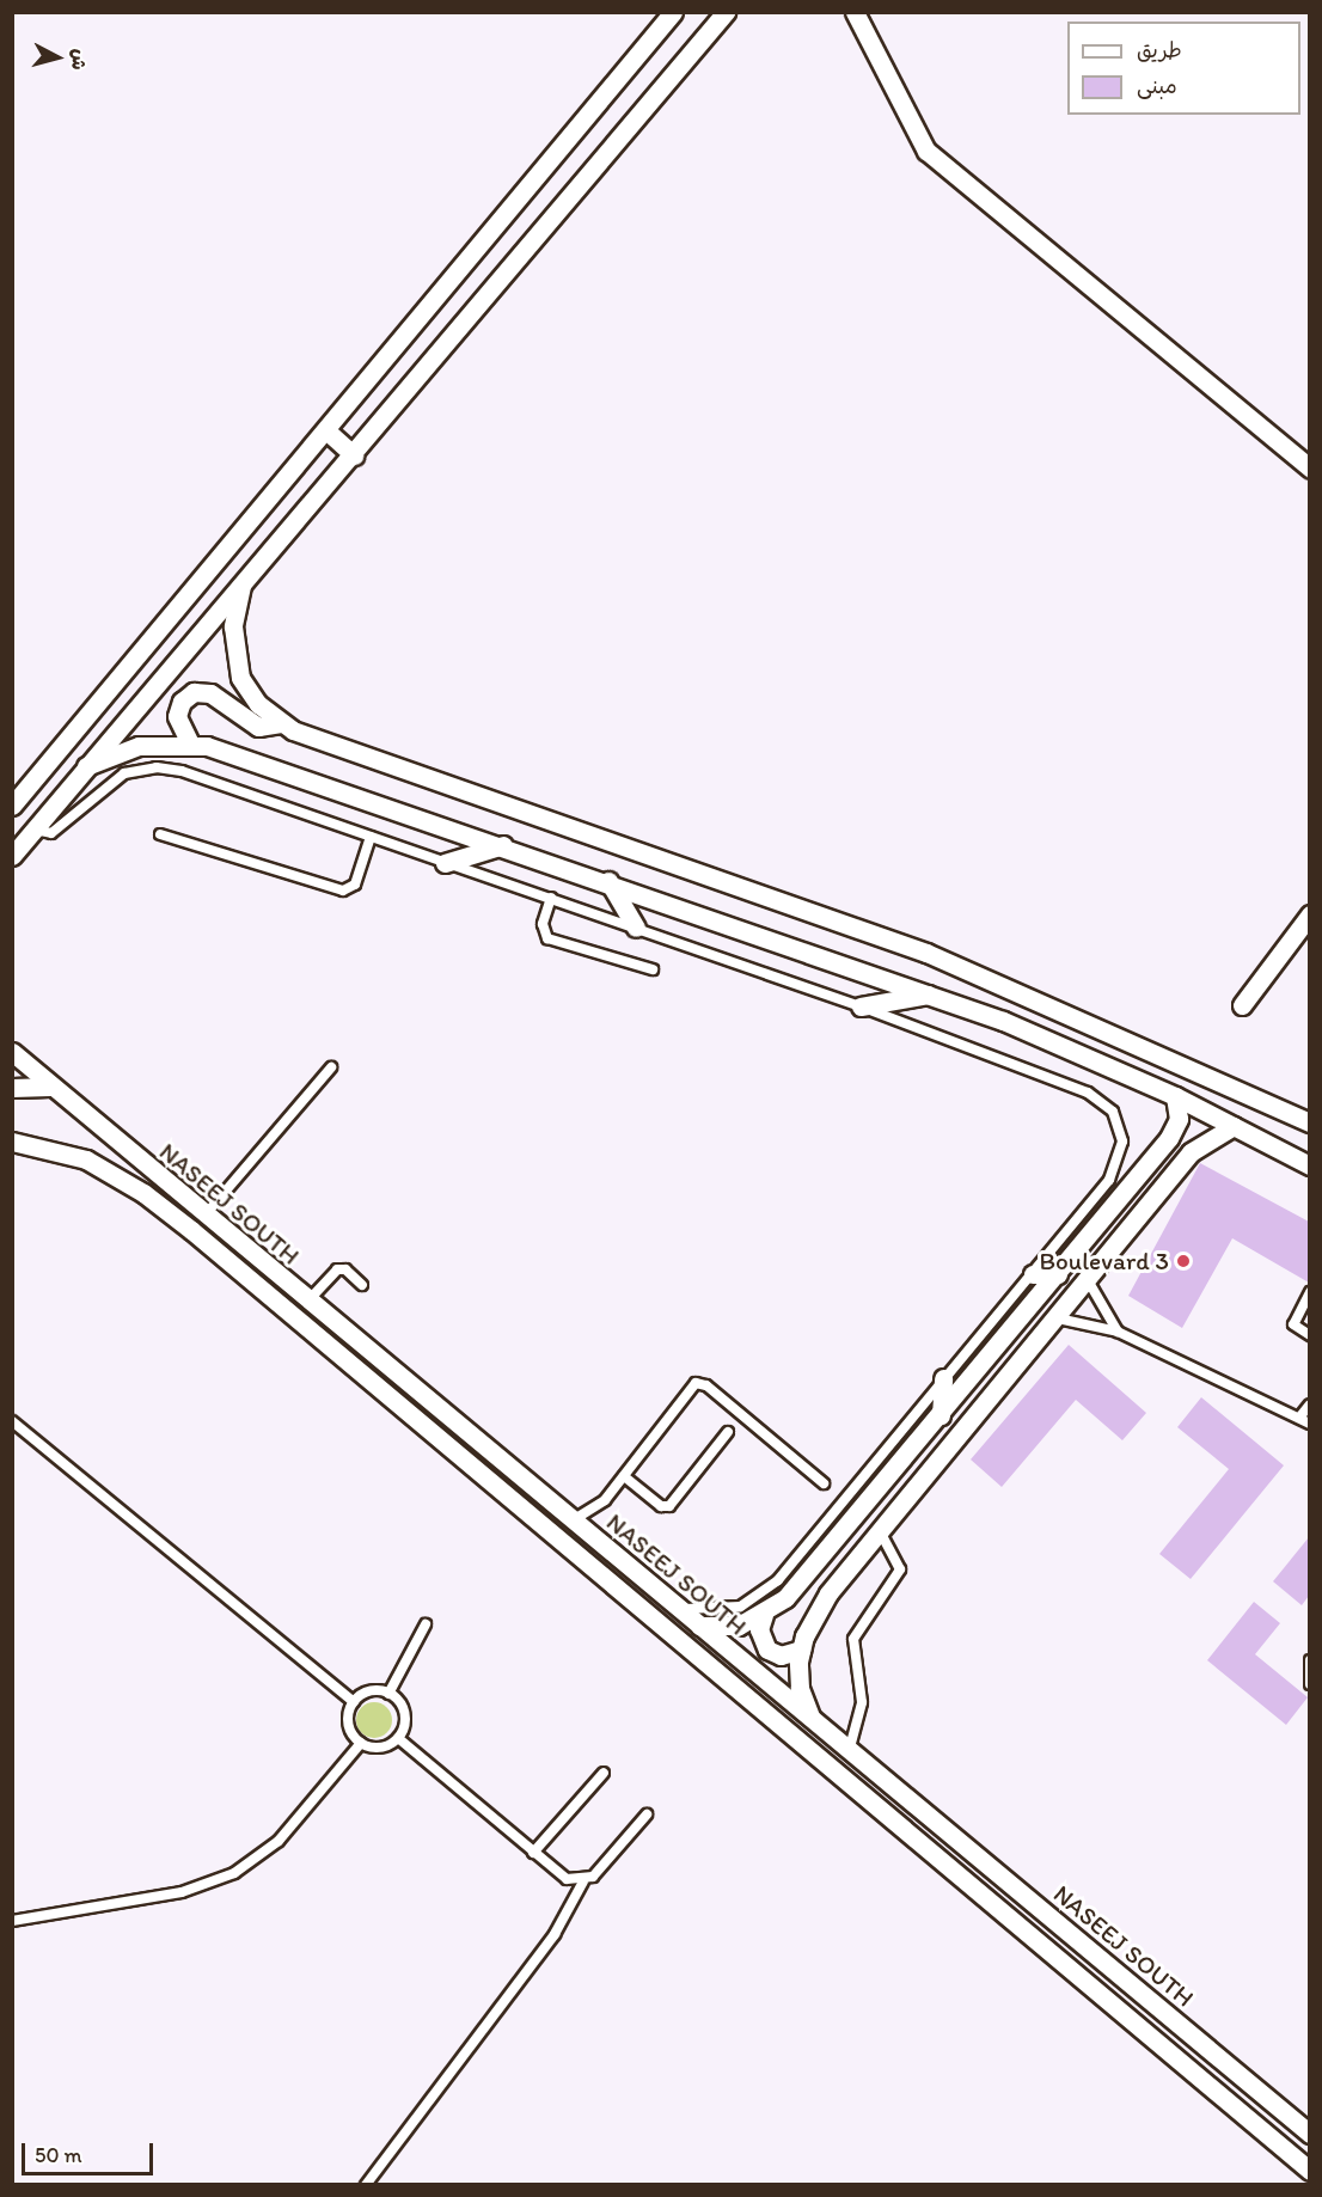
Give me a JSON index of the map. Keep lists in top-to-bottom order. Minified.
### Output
{"streets":{"street":["NASEEJ SOUTH"]},"places":["Boulevard 3"],"legend":["طريق","مبنى"],"scale_bar":"50 m","north":"right"}
